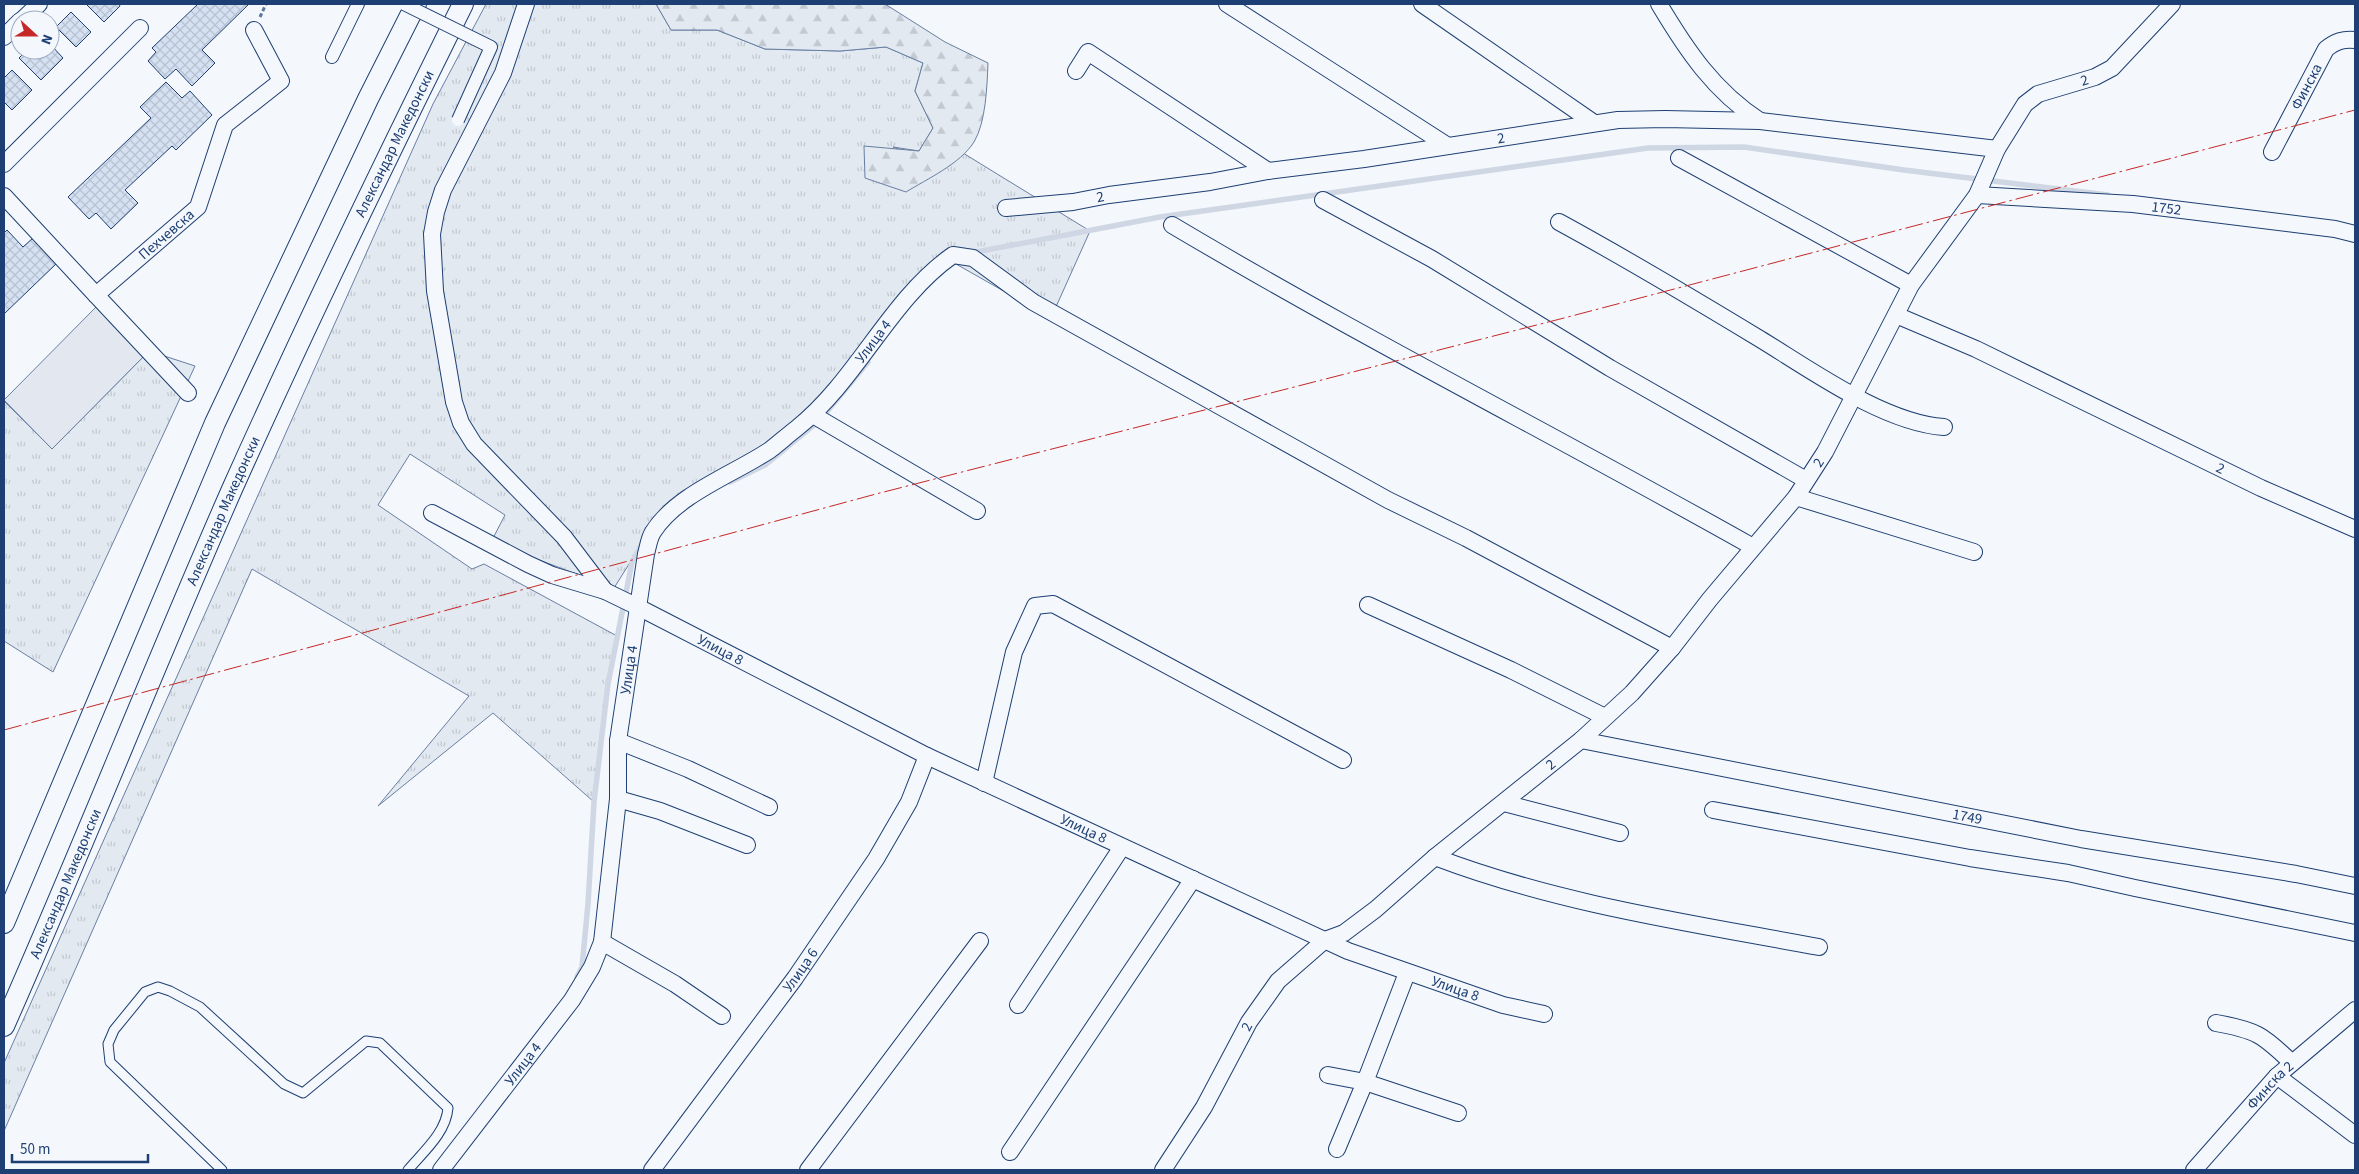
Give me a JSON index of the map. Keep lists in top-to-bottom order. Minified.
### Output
{"streets":{"street":["2","Финска","Александар Македонски","1752","Пехчевска","Улица 4","Улица 8","1749","Улица 6","Финска 2"]},"crossings":[["2","1752"],["2","Улица 4"],["2","Улица 8"],["2","1749"],["Улица 4","Улица 8"],["Улица 8","Улица 6"]],"scale_bar":"50 m","north":"right"}
